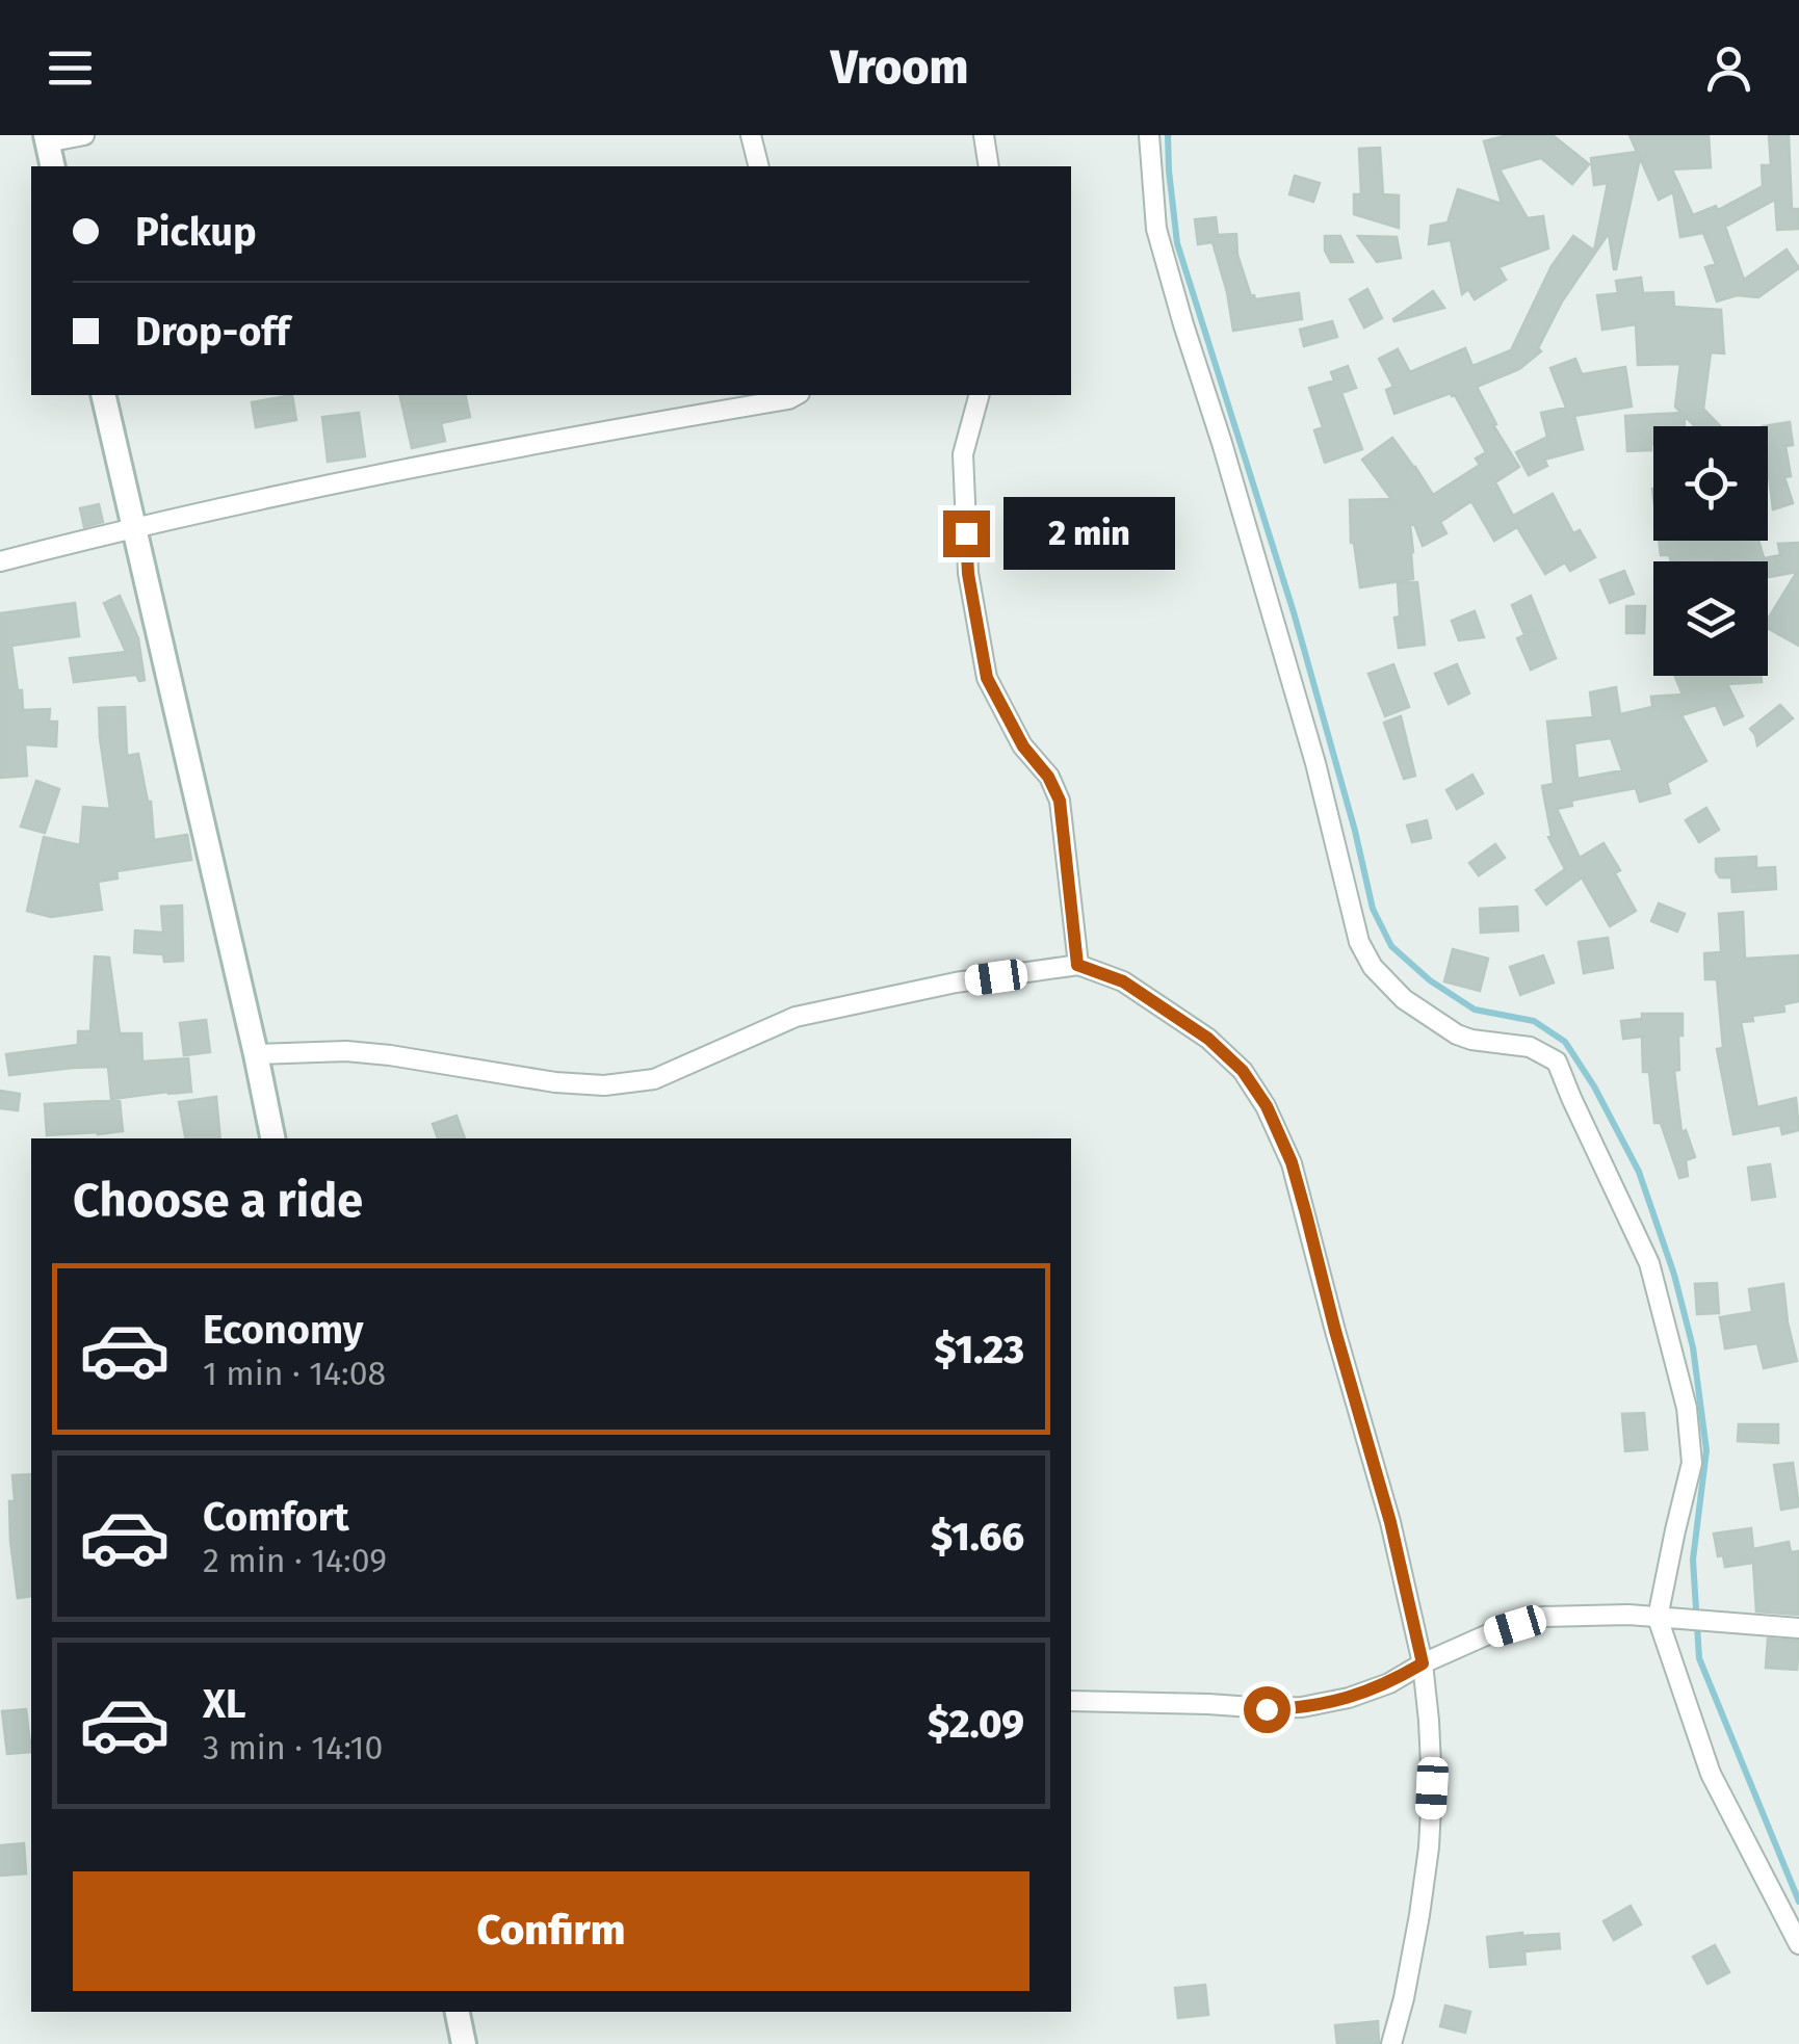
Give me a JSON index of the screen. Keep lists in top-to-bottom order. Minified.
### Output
{"page":{"header":"Vroom","banner":["Pickup","Drop-off"],"bubble":"2 min","heading":"Choose a ride","list":[{"name":"Economy","note":"1 min · 14:08","value":"$1.23"},{"name":"Comfort","note":"2 min · 14:09","value":"$1.66"},{"name":"XL","note":"3 min · 14:10","value":"$2.09"}],"buttons":"Confirm"}}
